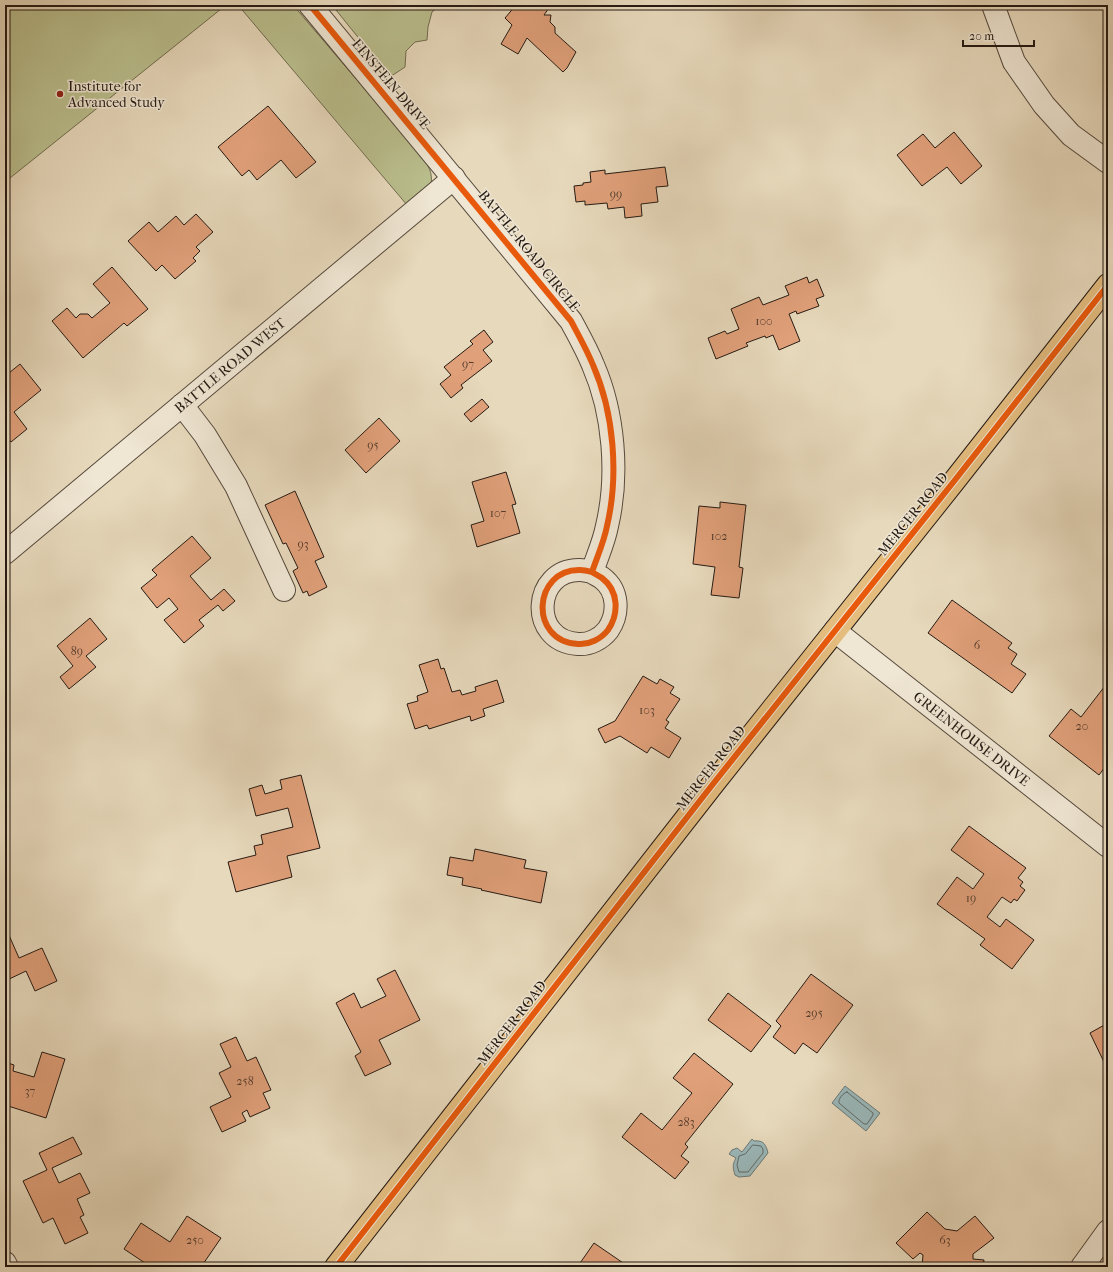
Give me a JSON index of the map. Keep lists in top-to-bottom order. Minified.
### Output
{"streets":{"main road":["MERCER ROAD"],"street":["EINSTEIN DRIVE","BATTLE ROAD CIRCLE","BATTLE ROAD WEST","GREENHOUSE DRIVE"]},"crossings":[["EINSTEIN DRIVE","BATTLE ROAD CIRCLE"],["EINSTEIN DRIVE","BATTLE ROAD WEST"],["BATTLE ROAD CIRCLE","BATTLE ROAD WEST"],["MERCER ROAD","GREENHOUSE DRIVE"]],"places":["Institute for Advanced Study"],"house_numbers":["99","100","97","95","107","102","93","6","89","103","20","19","295","258","37","283","250","63"],"scale_bar":"20 m"}
